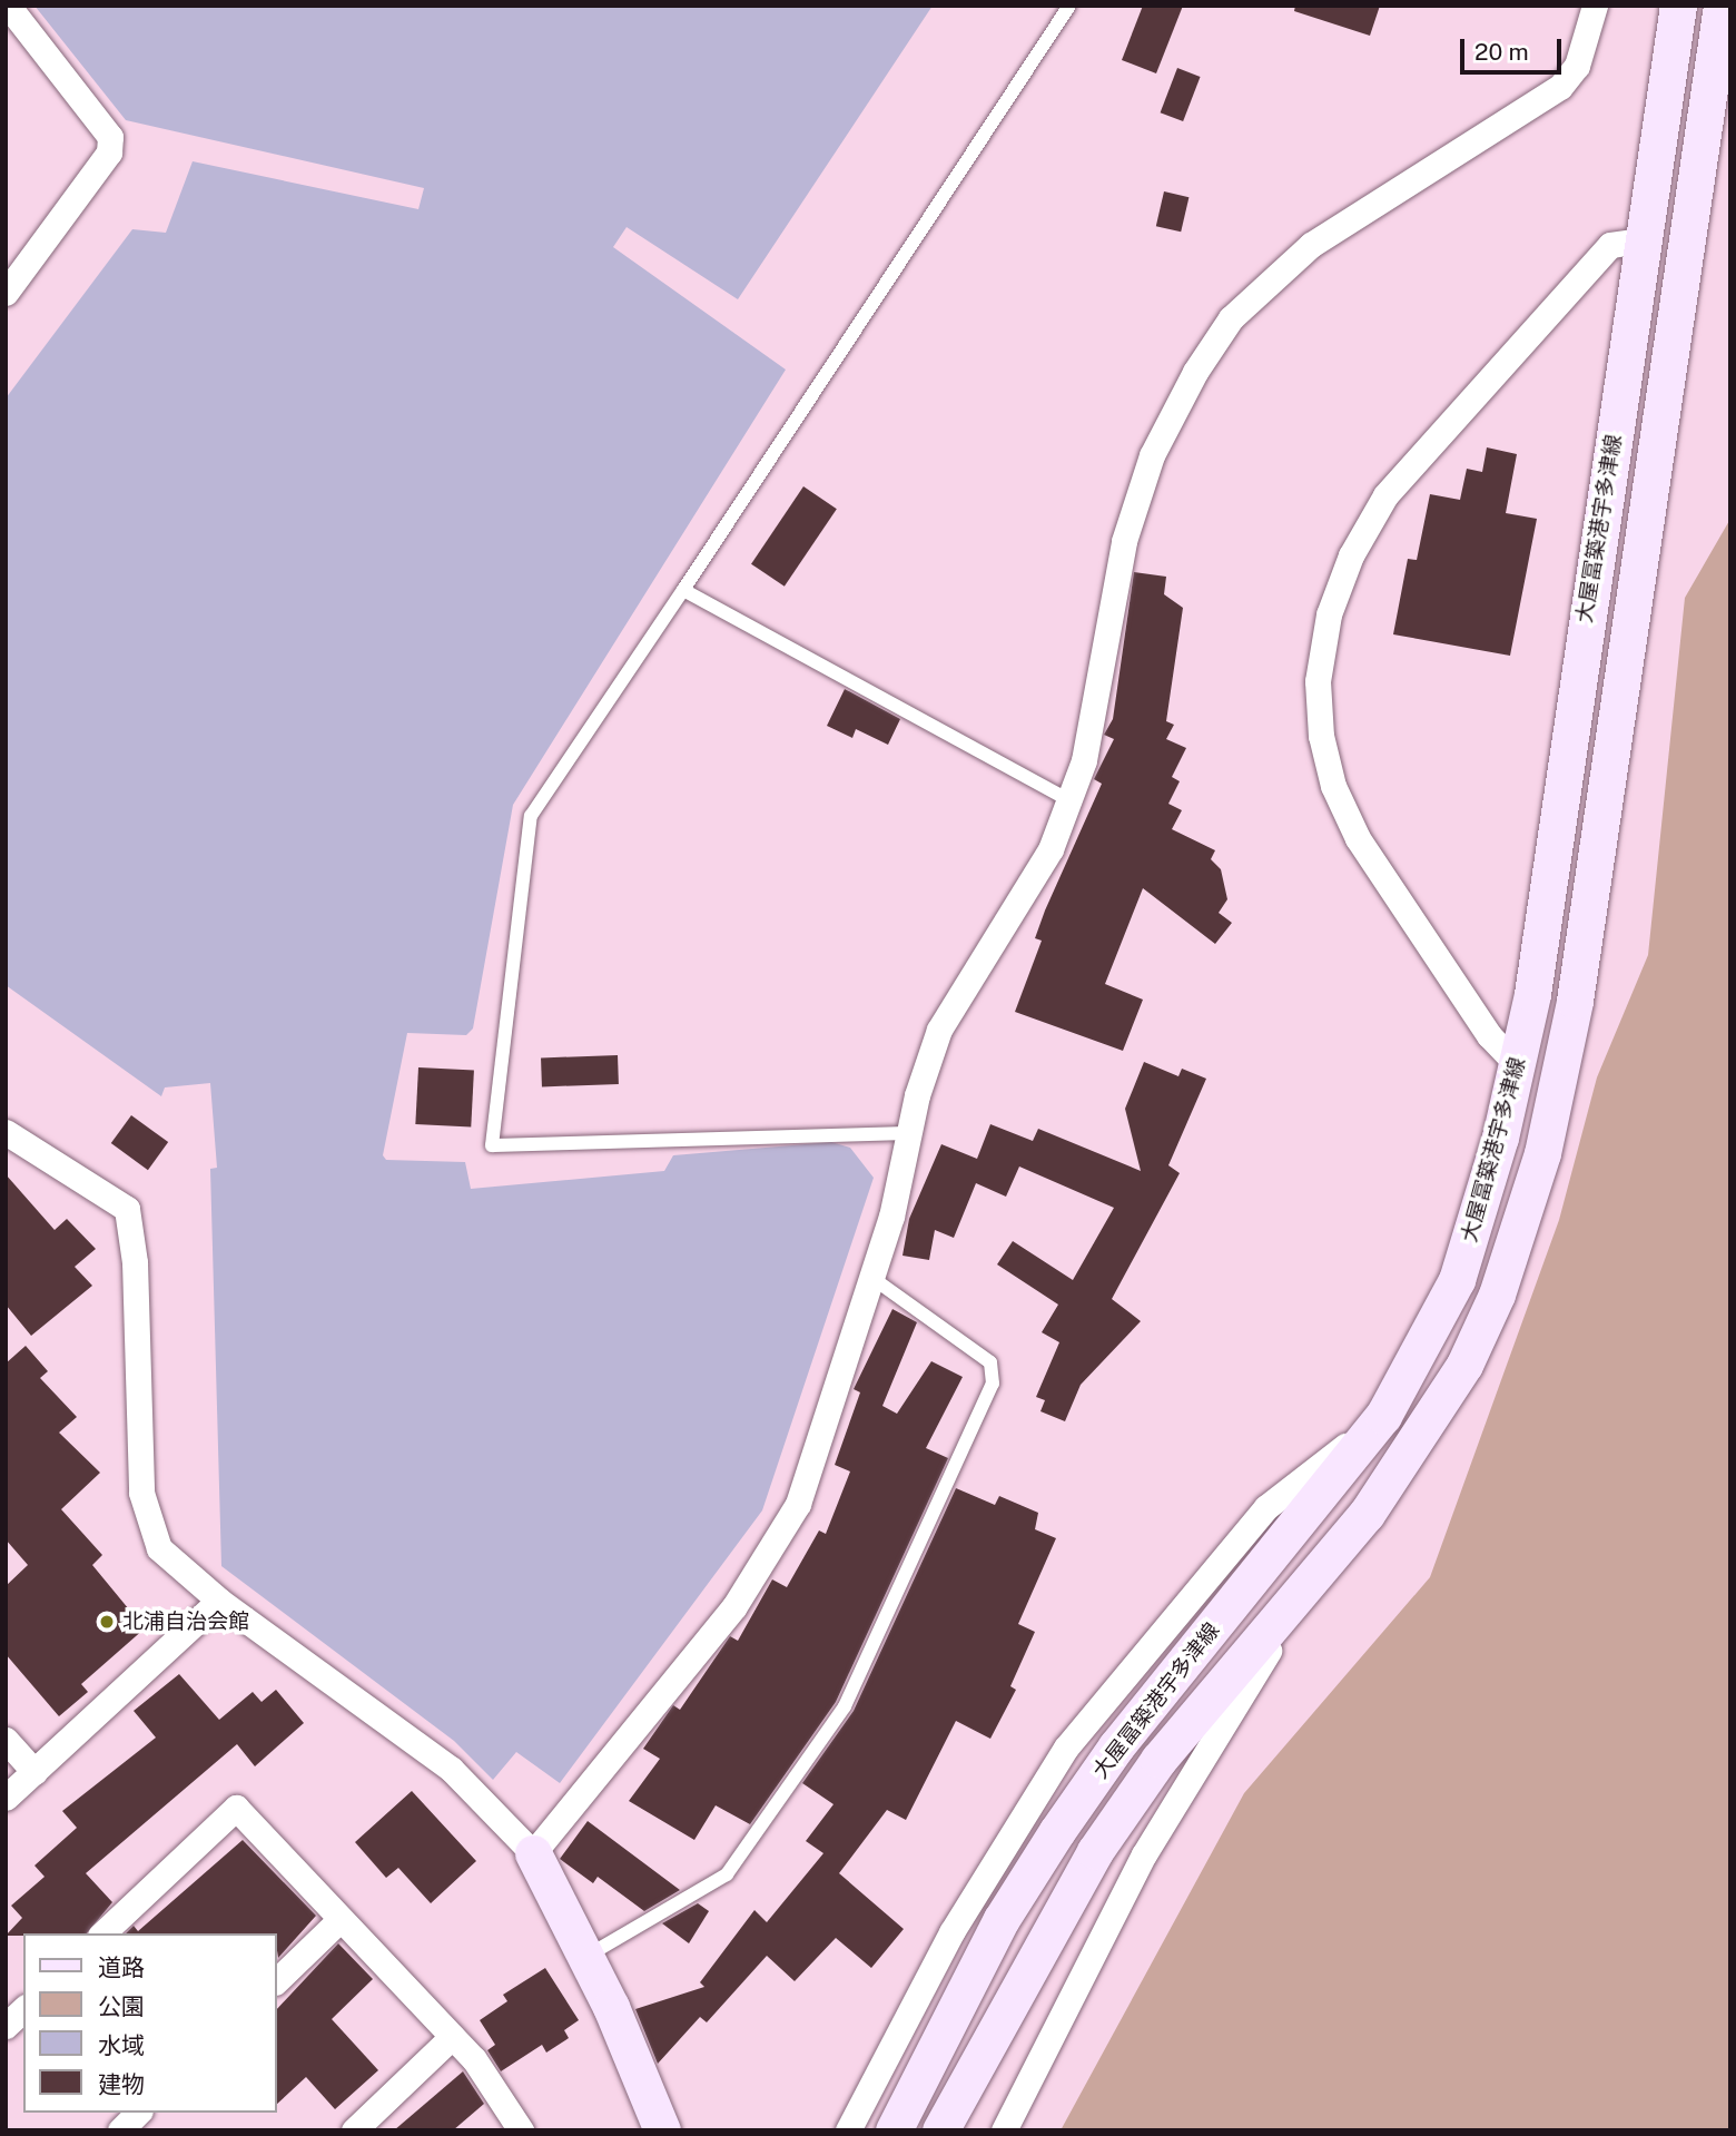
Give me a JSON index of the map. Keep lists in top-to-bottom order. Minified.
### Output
{"streets":{"main road":["大屋冨築港宇多津線"]},"places":["北浦自治会館"],"legend":["道路","公園","水域","建物"],"scale_bar":"20 m"}
